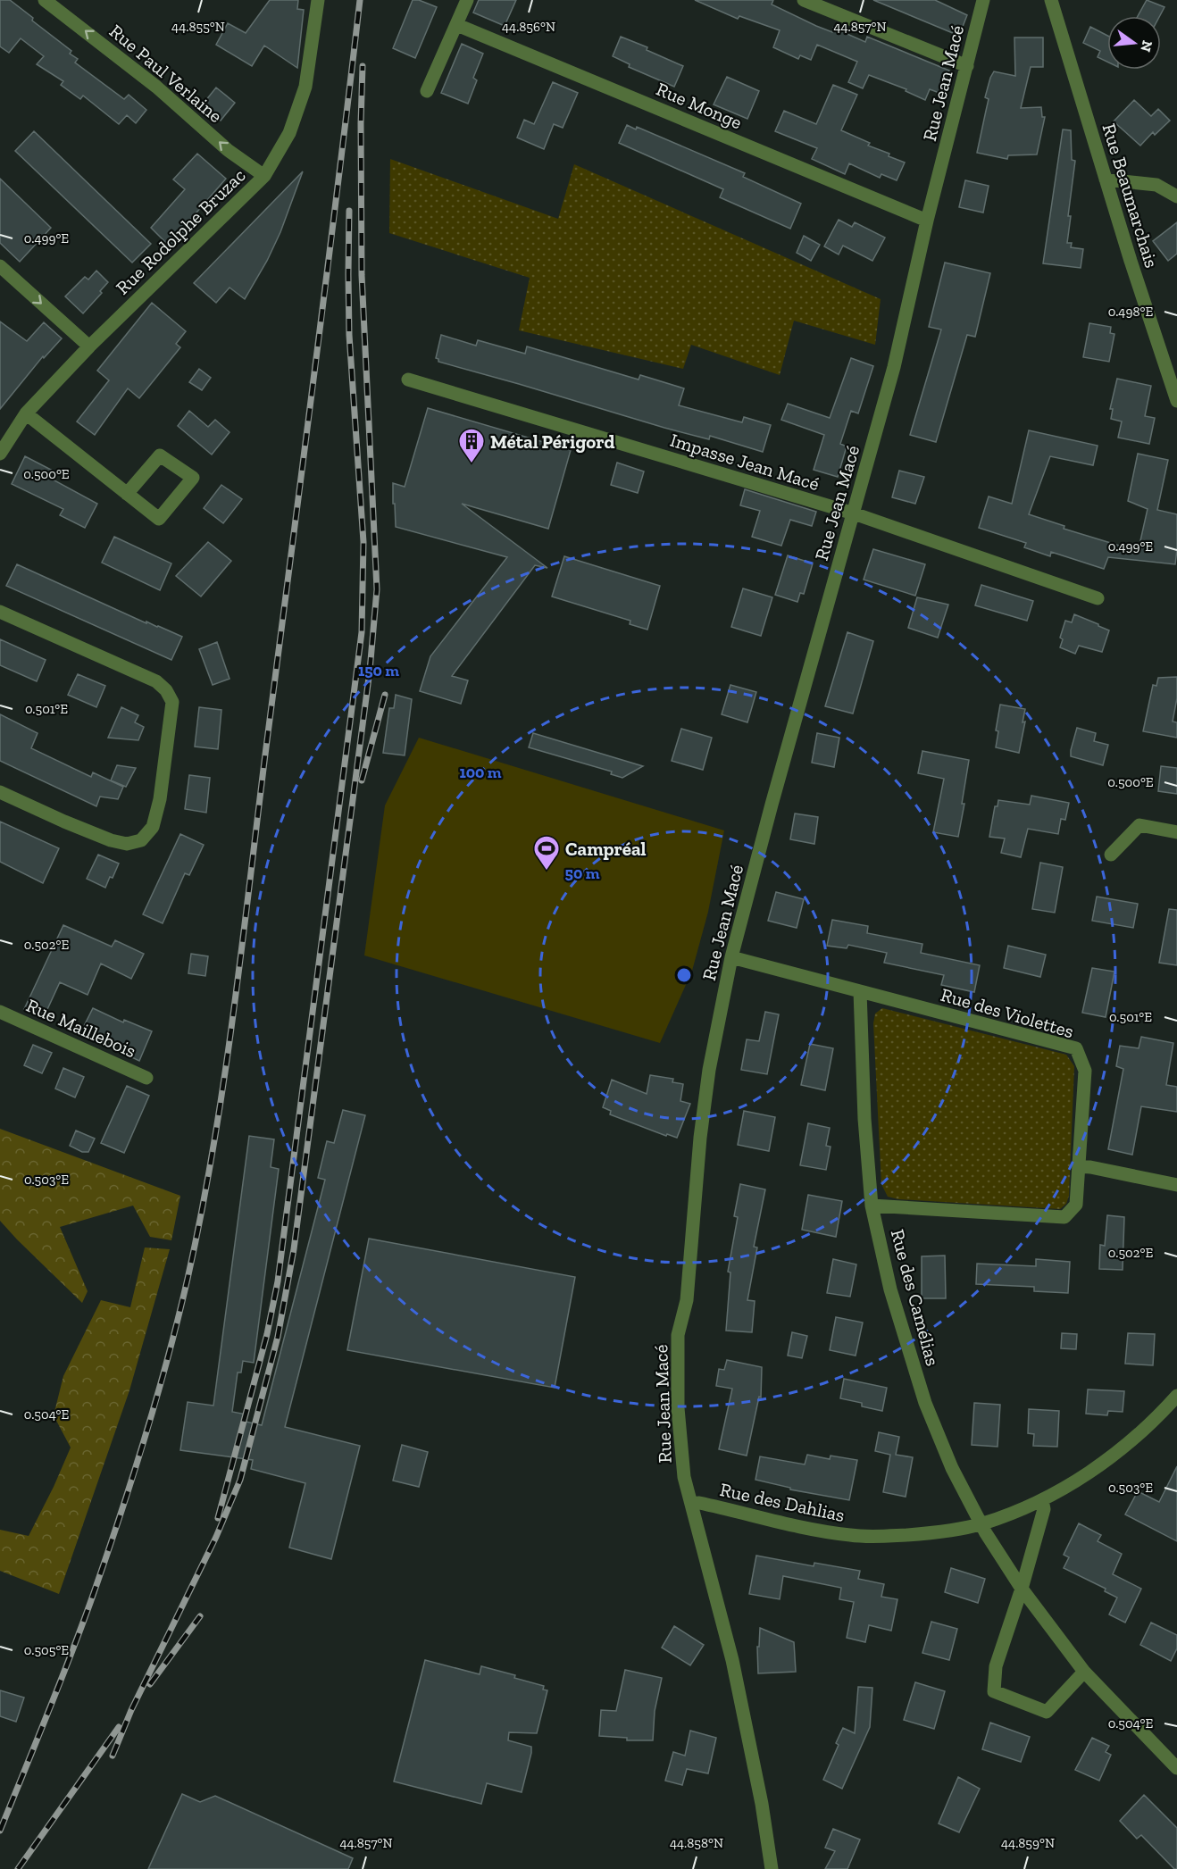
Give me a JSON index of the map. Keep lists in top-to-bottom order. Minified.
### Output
{"streets":{"street":["Rue Paul Verlaine","Rue Jean Macé","Rue Monge","Rue Beaumarchais","Rue Rodolphe Bruzac","Impasse Jean Macé","Rue des Violettes","Rue Maillebois","Rue des Camélias","Rue des Dahlias"]},"crossings":[["Rue Paul Verlaine","Rue Rodolphe Bruzac"],["Rue Jean Macé","Rue Monge"],["Rue Jean Macé","Impasse Jean Macé"],["Rue Jean Macé","Rue des Violettes"],["Rue Jean Macé","Rue des Dahlias"],["Rue des Violettes","Rue des Camélias"],["Rue des Camélias","Rue des Dahlias"]],"one_way":["Rue Paul Verlaine"],"places":{"building":["Métal Périgord"],"sports":["Campréal"]},"north":"right","coordinates":["44.855°N","44.856°N","44.857°N","0.499°E","0.498°E","0.500°E","0.501°E","0.502°E","0.503°E","0.504°E","0.505°E","44.858°N","44.859°N"],"rings":["150 m","100 m","50 m"]}
